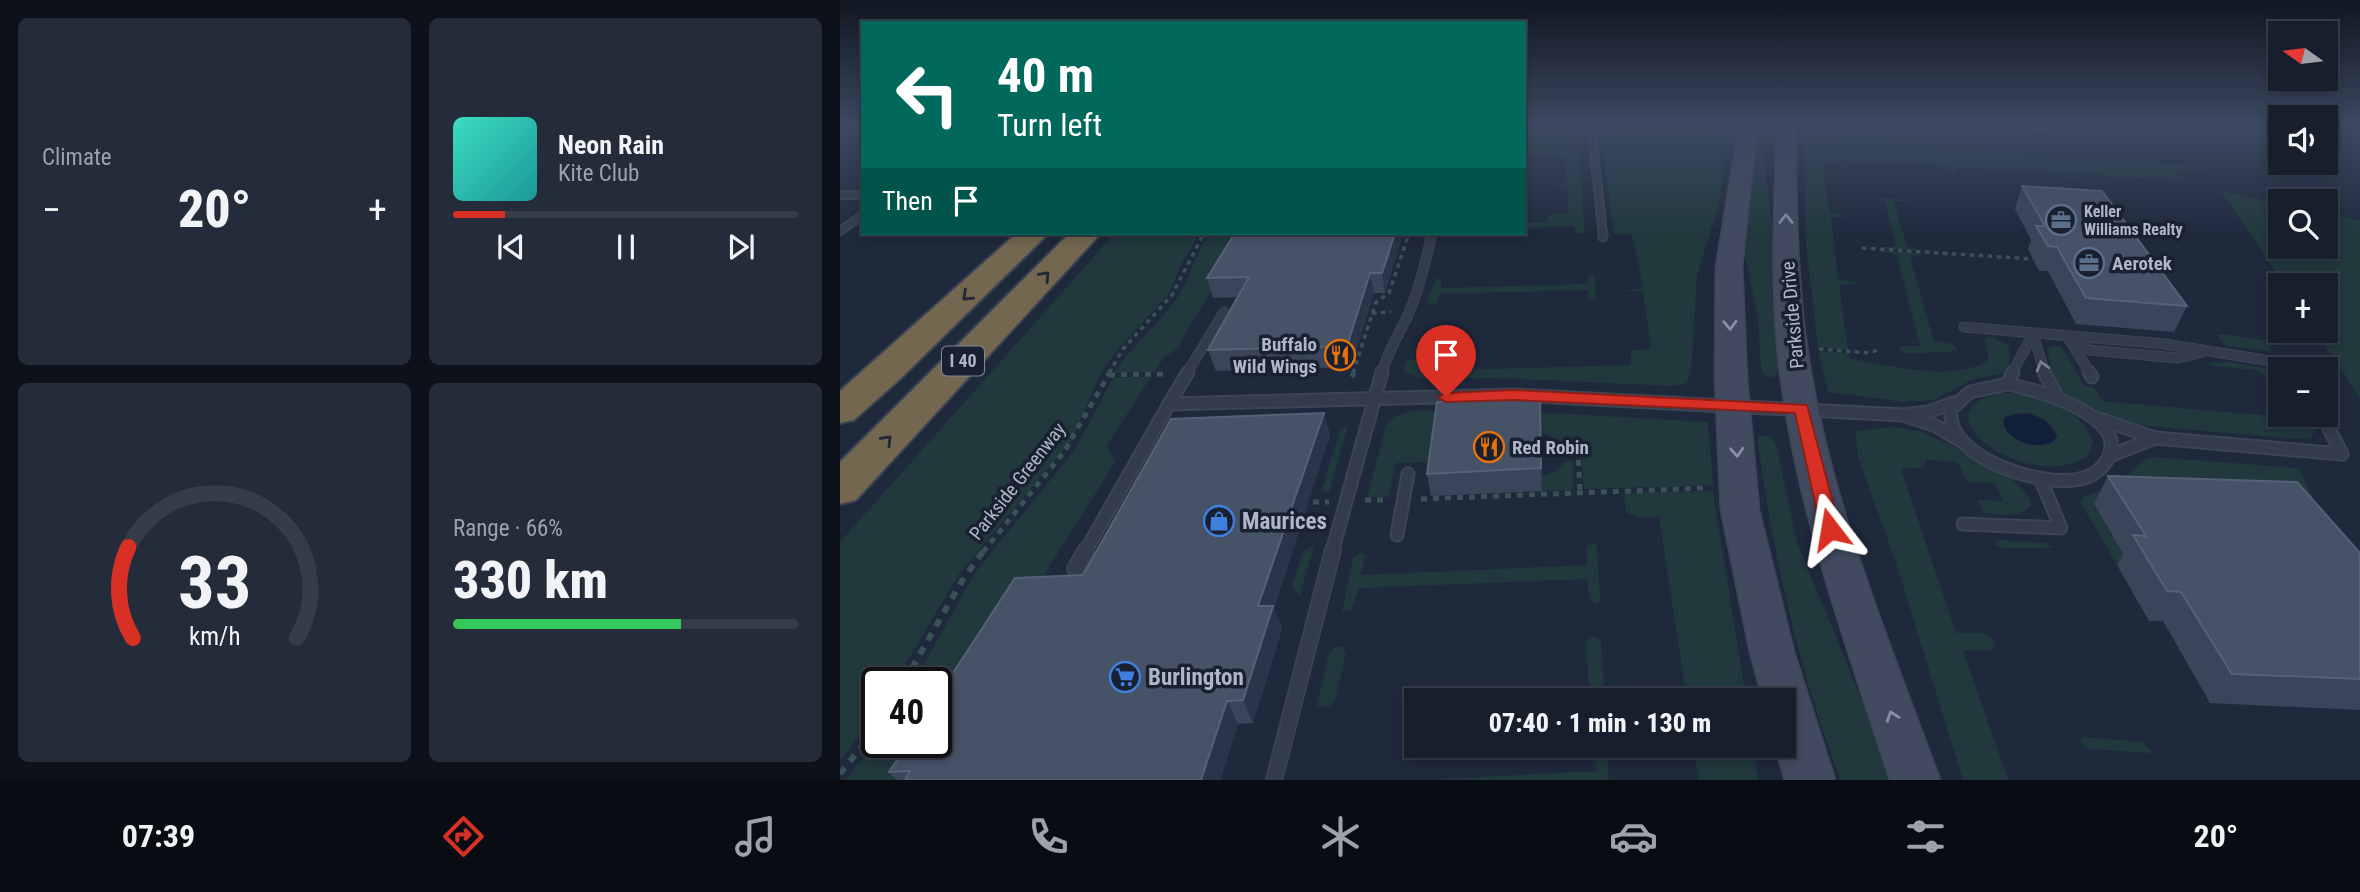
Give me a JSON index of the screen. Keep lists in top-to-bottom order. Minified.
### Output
{"streets":{"highway":["I 40"],"street":["Parkside Drive"],"path":["Parkside Greenway"]},"places":{"office":["Keller Williams Realty","Aerotek"],"restaurant":["Buffalo Wild Wings","Red Robin"],"shop":["Maurices"],"supermarket":["Burlington"]},"north":"left","page":{"tile":["Climate",["Range · 66%","330 km"]],"map_buttons":["+","−"],"turn":["40 m","Turn left"],"song":["Neon Rain","Kite Club"],"then":"Then","heat":["−","20°","+"],"limit":"40","trip":"07:40 · 1 min · 130 m","tabs":["07:39","20°"],"gauge":["33","km/h"]}}
